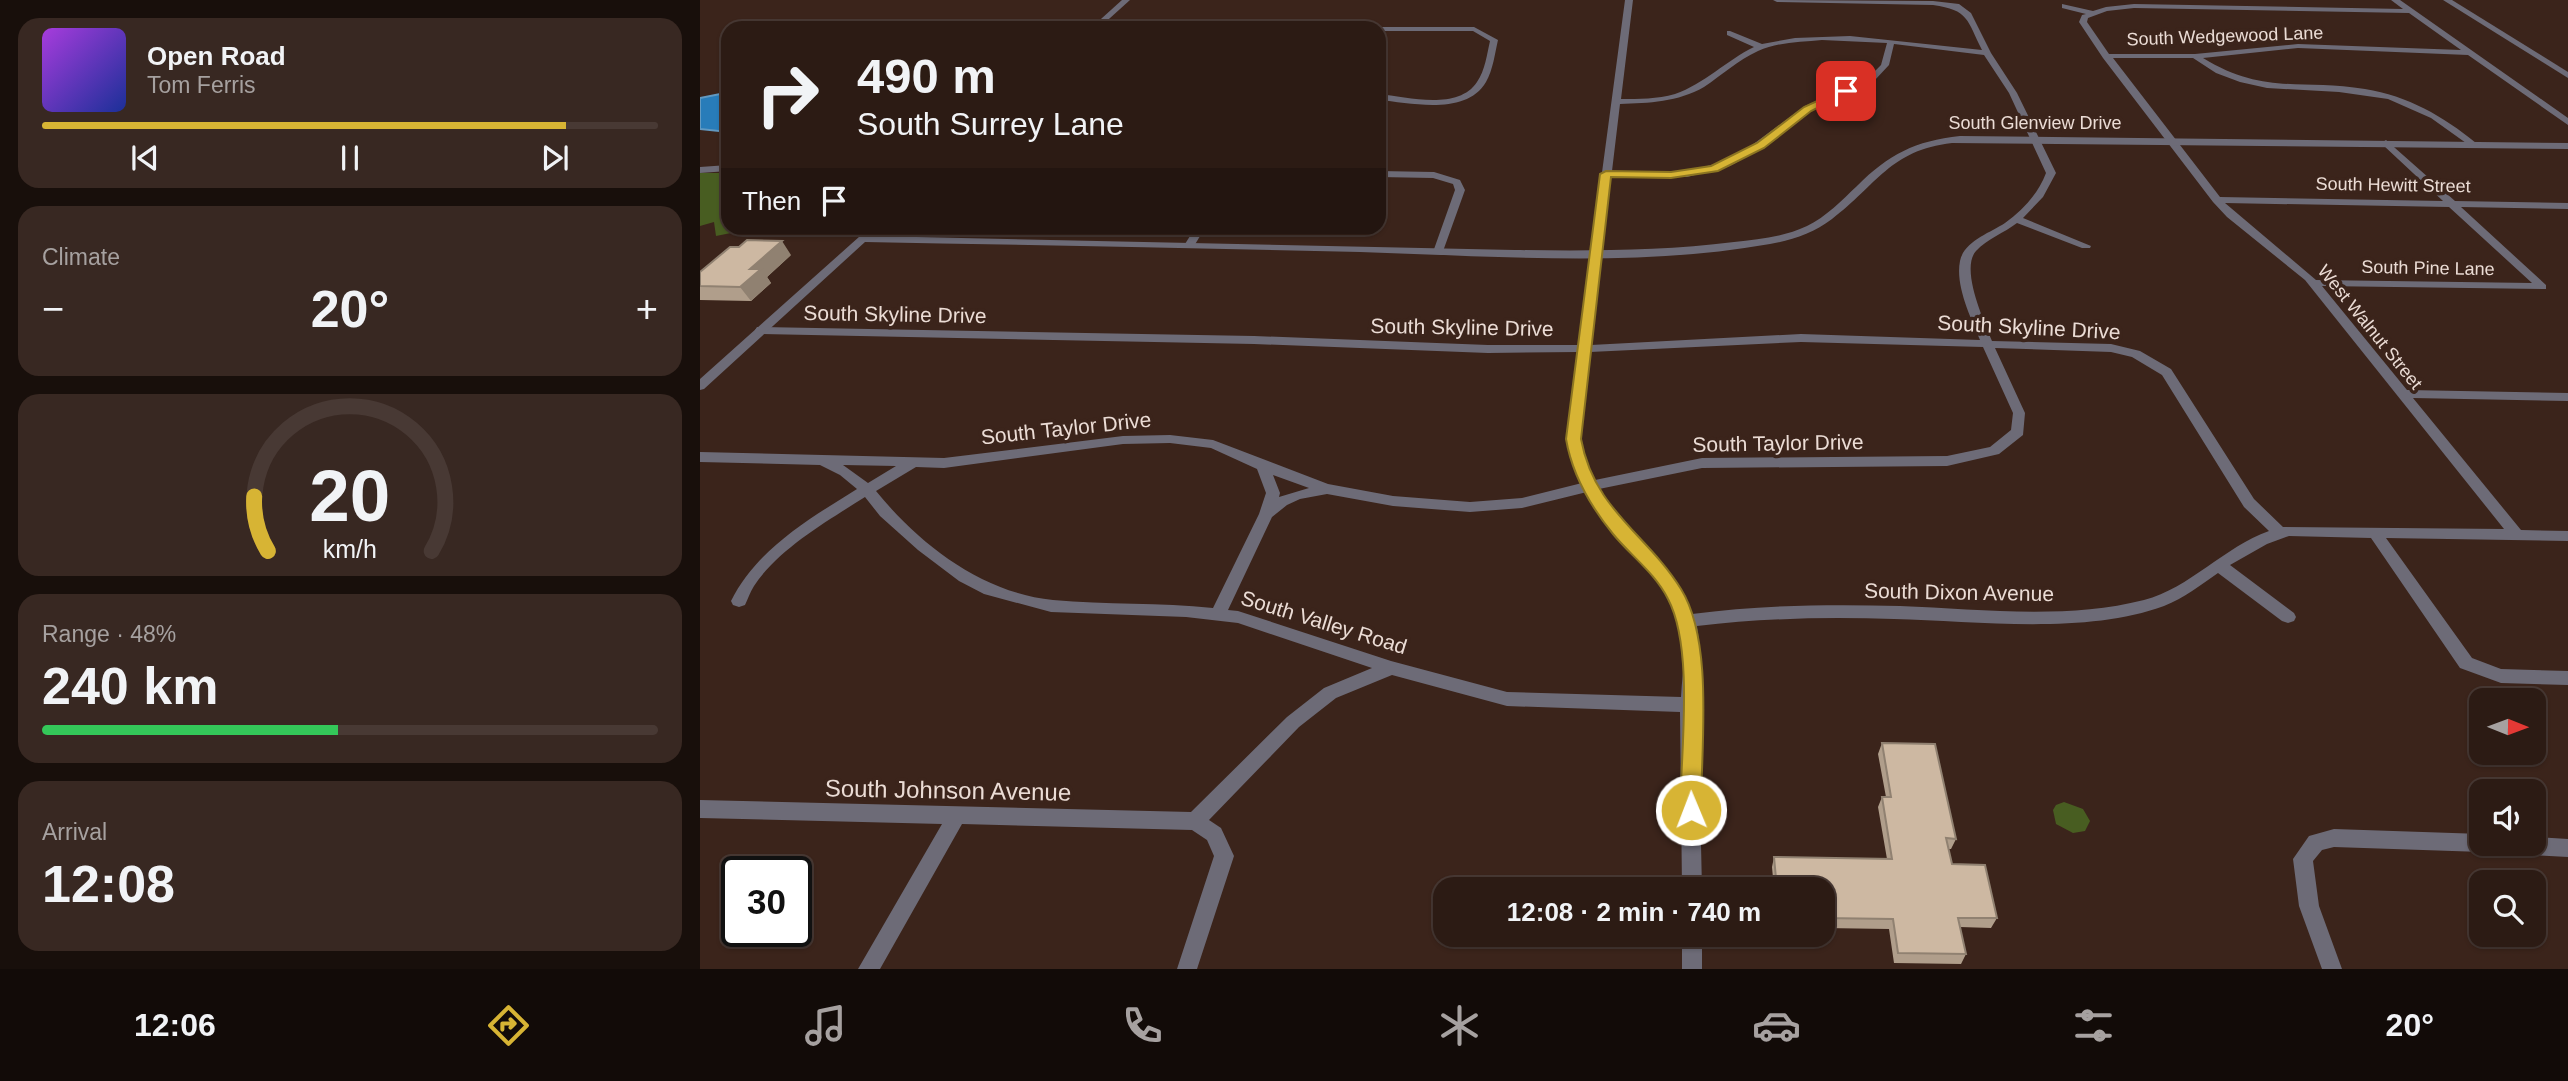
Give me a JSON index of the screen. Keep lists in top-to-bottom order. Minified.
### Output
{"streets":{"street":["South Wedgewood Lane","South Glenview Drive","South Hewitt Street","South Pine Lane","South Skyline Drive","West Walnut Street","South Taylor Drive","South Dixon Avenue","South Valley Road","South Johnson Avenue"]},"crossings":[["South Wedgewood Lane","West Walnut Street"],["South Glenview Drive","West Walnut Street"],["South Hewitt Street","South Pine Lane"],["South Hewitt Street","West Walnut Street"],["South Pine Lane","West Walnut Street"],["South Skyline Drive","South Taylor Drive"],["South Skyline Drive","South Dixon Avenue"],["West Walnut Street","South Dixon Avenue"],["South Taylor Drive","South Valley Road"]],"north":"right","page":{"turn":["490 m","South Surrey Lane"],"song":["Open Road","Tom Ferris"],"then":"Then","tile":["Climate",["Range · 48%","240 km"],["Arrival","12:08"]],"heat":["−","20°","+"],"limit":"30","trip":"12:08 · 2 min · 740 m","tabs":["12:06","20°"],"gauge":["20","km/h"]}}
